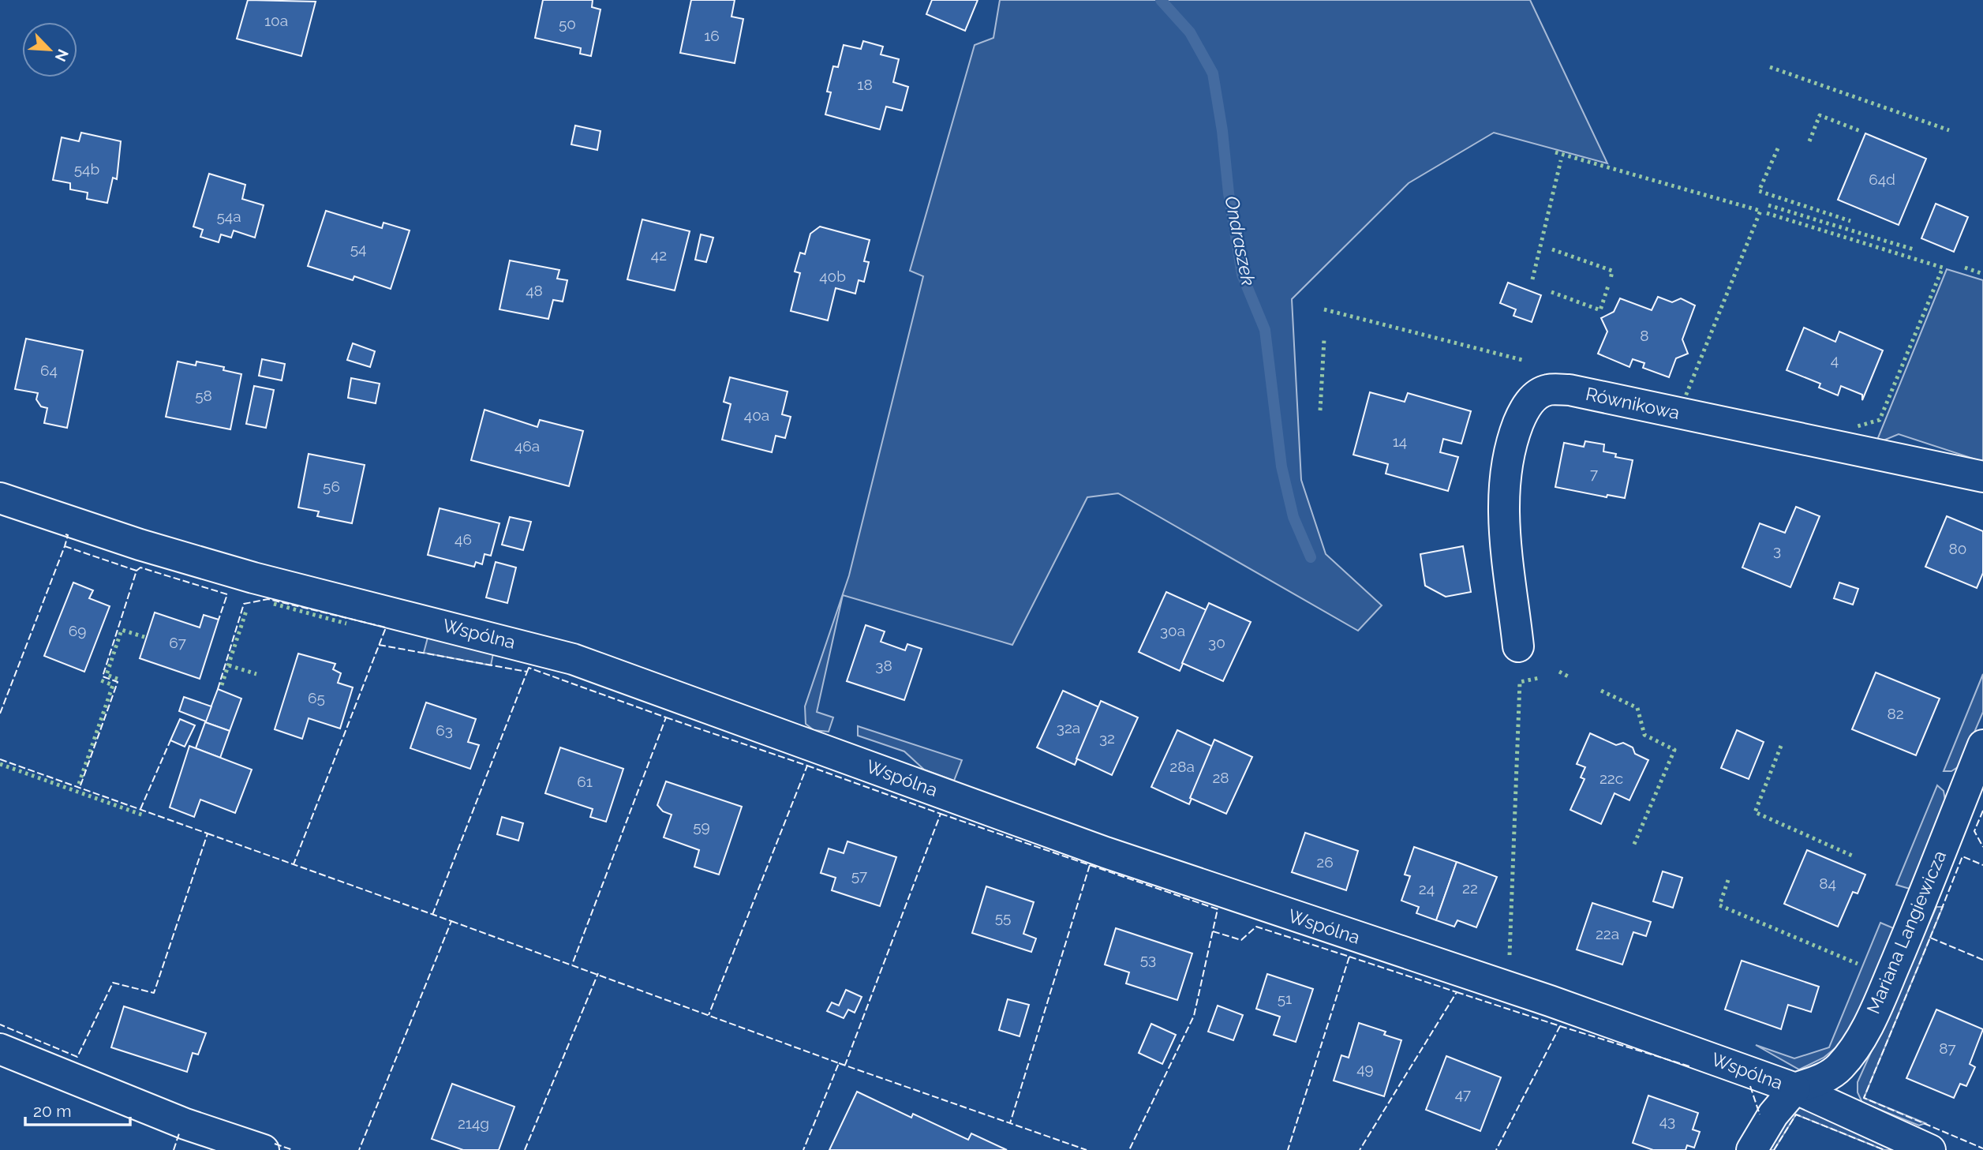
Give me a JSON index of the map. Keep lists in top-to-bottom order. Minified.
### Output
{"streets":{"street":["Równikowa","Wspólna","Mariana Langiewicza"]},"crossings":[["Wspólna","Mariana Langiewicza"]],"water":["Ondraszek"],"house_numbers":["10a","50","16","18","54b","64d","54a","54","42","40b","48","8","4","64","58","40a","14","46a","7","56","46","80","3","69","30a","67","30","38","65","82","32a","63","32","28a","28","22c","61","59","26","57","84","22","24","55","22a","53","51","87","49","47","43","214g"],"scale_bar":"20 m","north":"bottom right"}
